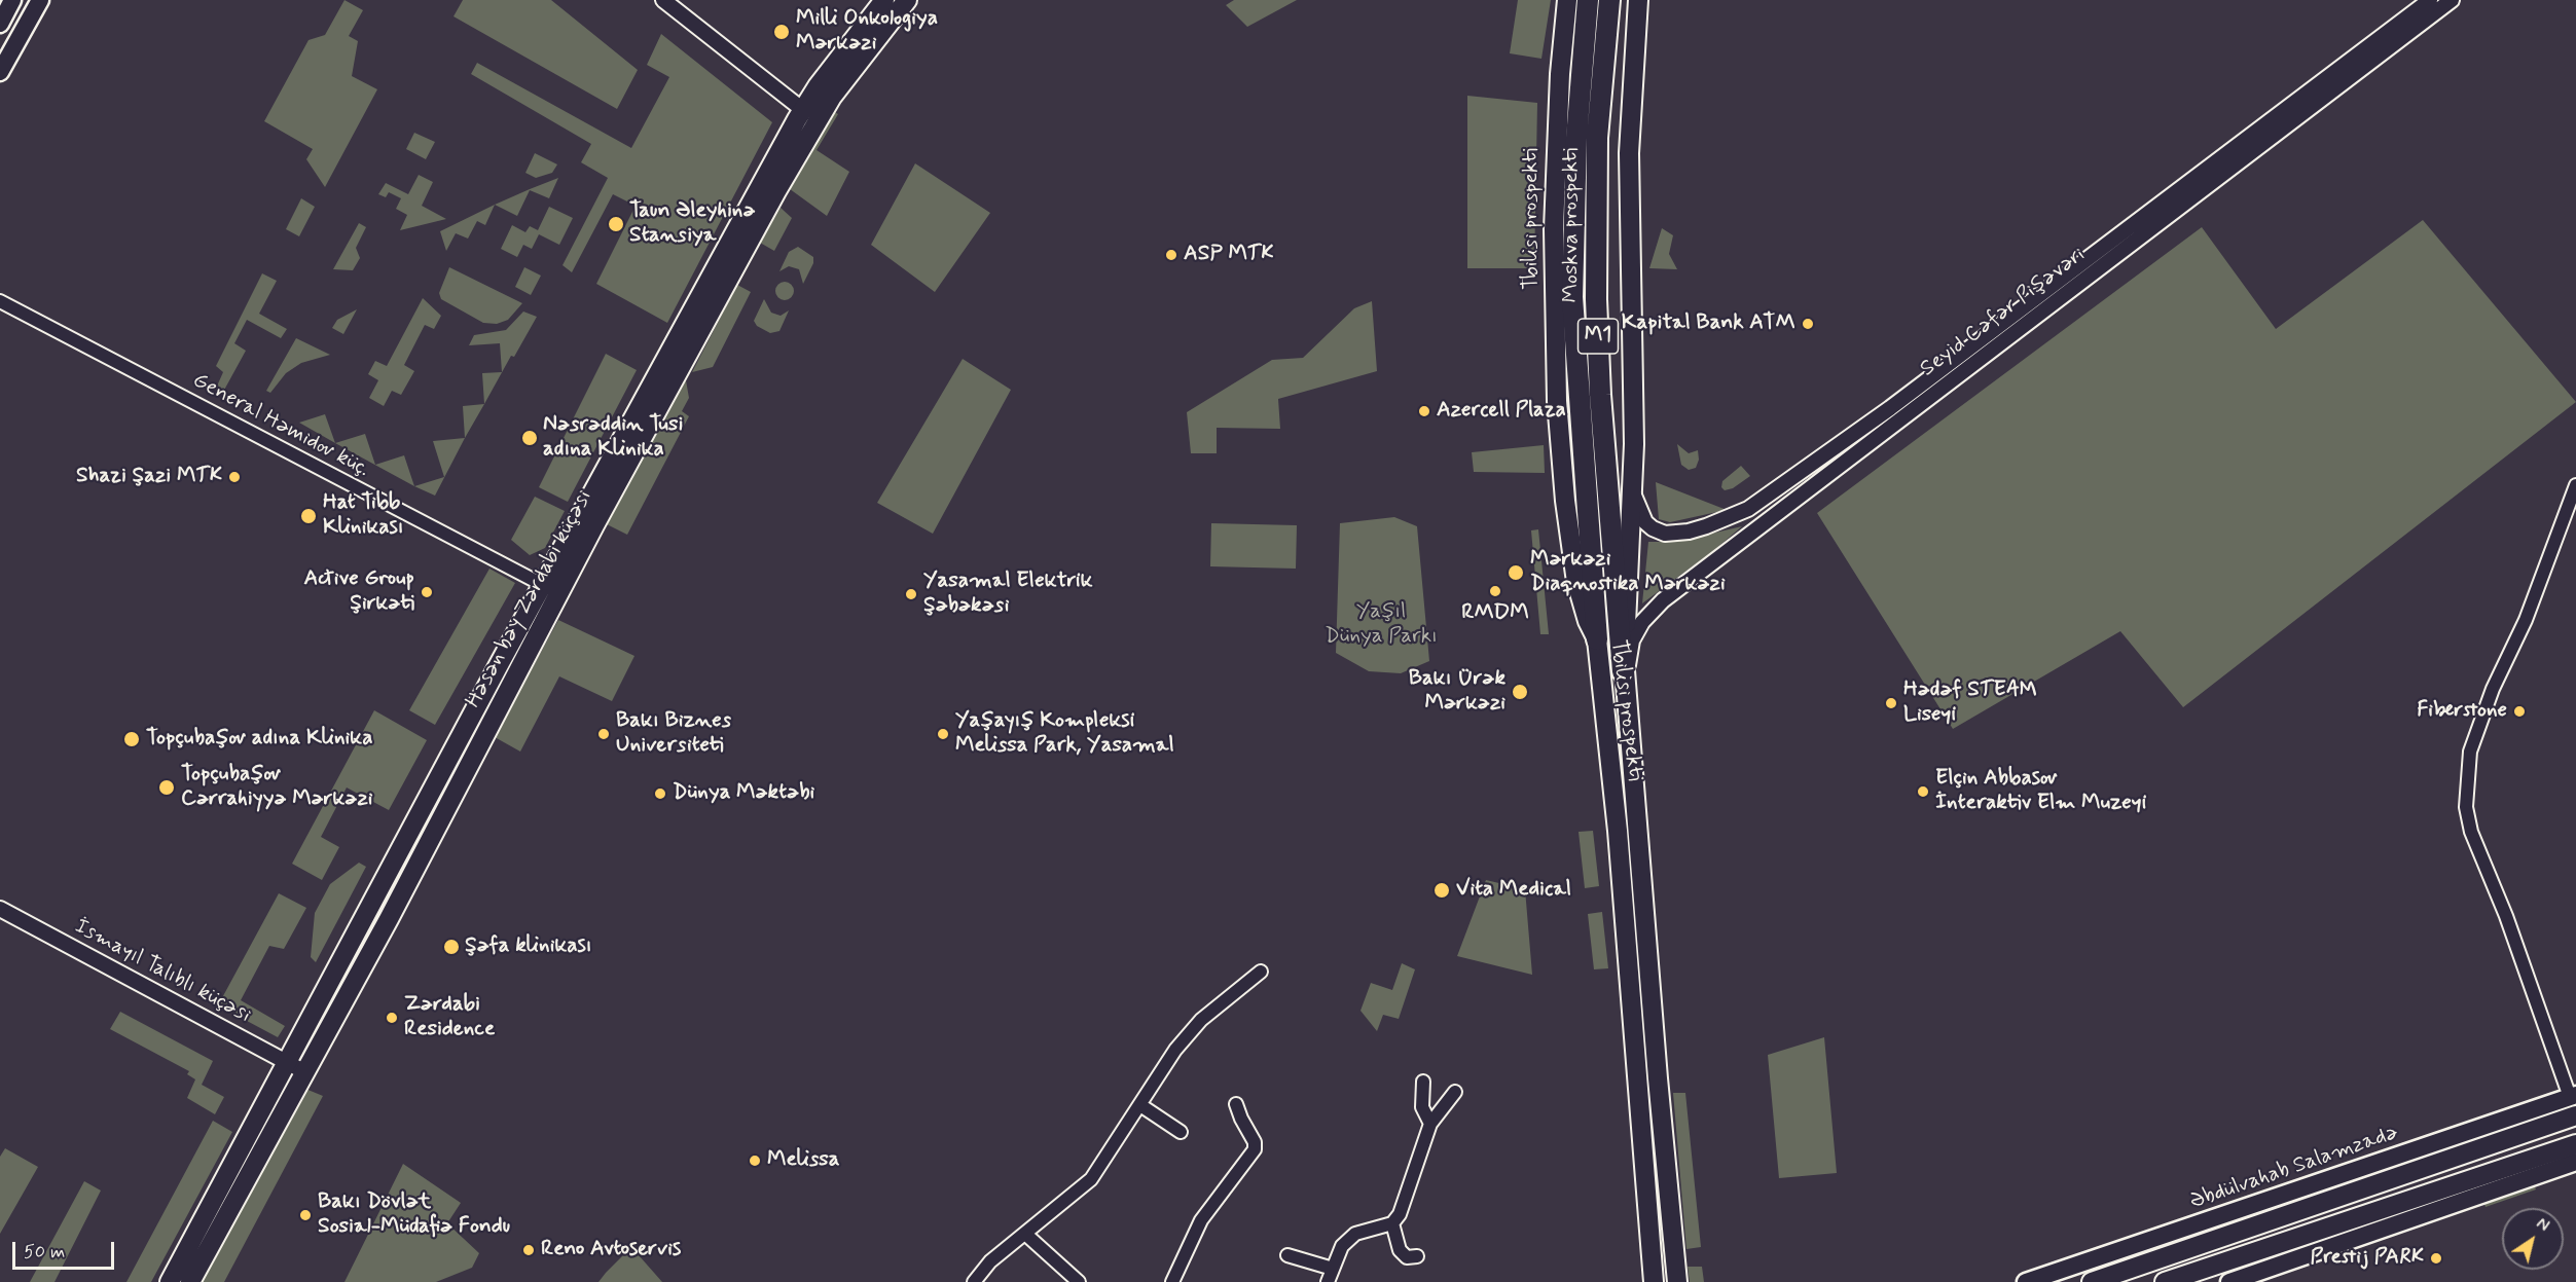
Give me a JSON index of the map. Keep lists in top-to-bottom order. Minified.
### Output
{"streets":{"highway":["Moskva prospekti","M1"],"main road":["Tbilisi prospekti","Həsən bəy Zərdabi küçəsi","Əbdülvahab Salamzadə"],"street":["Seyid Cəfər Pişəvəri","General Həmidov küç.","İsmayıl Talıblı küçəsi"]},"crossings":[["Tbilisi prospekti","Moskva prospekti"],["Tbilisi prospekti","Seyid Cəfər Pişəvəri"],["Moskva prospekti","Seyid Cəfər Pişəvəri"],["General Həmidov küç.","Həsən bəy Zərdabi küçəsi"],["Həsən bəy Zərdabi küçəsi","İsmayıl Talıblı küçəsi"]],"parks":["Yaşıl Dünya Parkı"],"places":["Milli Onkologiya Mərkəzi","Taun Əleyhinə Stansiya","ASP MTK","Kapital Bank ATM","Azercell Plaza","Nəsrəddin Tusi adına Klinika","Shazi Şazi MTK","Hat Tibb Klinikası","Mərkəzi Diaqnostika Mərkəzi","RMDM","Active Group Şirkəti","Yasamal Elektrik Şəbəkəsi","Bakı Ürək Mərkəzi","Hədəf STEAM Liseyi","Fiberstone","Bakı Biznes Universiteti","Yaşayış Kompleksi Melissa Park, Yasamal","Topçubaşov adına Klinika","Topçubaşov Cərrahiyyə Mərkəzi","Elçin Abbasov İnteraktiv Elm Muzeyi","Dünya Məktəbi","Vita Medical","Şəfa klinikası","Zərdabi Residence","Melissa","Bakı Dövlət Sosial-Müdafiə Fondu","Reno Avtoservis","Prestij PARK"],"scale_bar":"50 m","north":"top right"}
